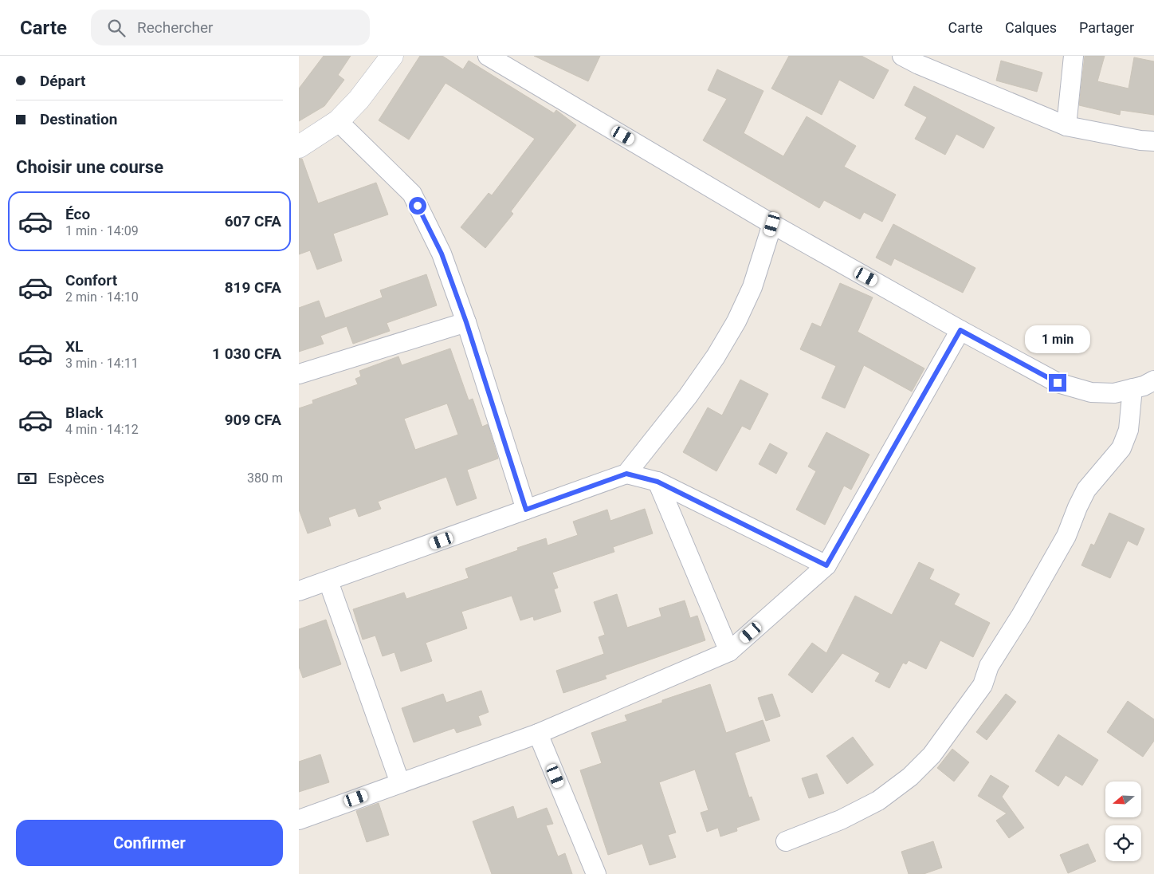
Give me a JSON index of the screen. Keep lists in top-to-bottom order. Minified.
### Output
{"north":"left","page":{"header":"Carte","search":"Rechercher","nav":["Carte","Calques","Partager"],"banner":["Départ","Destination"],"heading":"Choisir une course","list":[{"name":"Éco","note":"1 min · 14:09","value":"607 CFA"},{"name":"Confort","note":"2 min · 14:10","value":"819 CFA"},{"name":"XL","note":"3 min · 14:11","value":"1 030 CFA"},{"name":"Black","note":"4 min · 14:12","value":"909 CFA"}],"bubble":"1 min","pay":["Espèces","380 m"],"buttons":"Confirmer"}}
